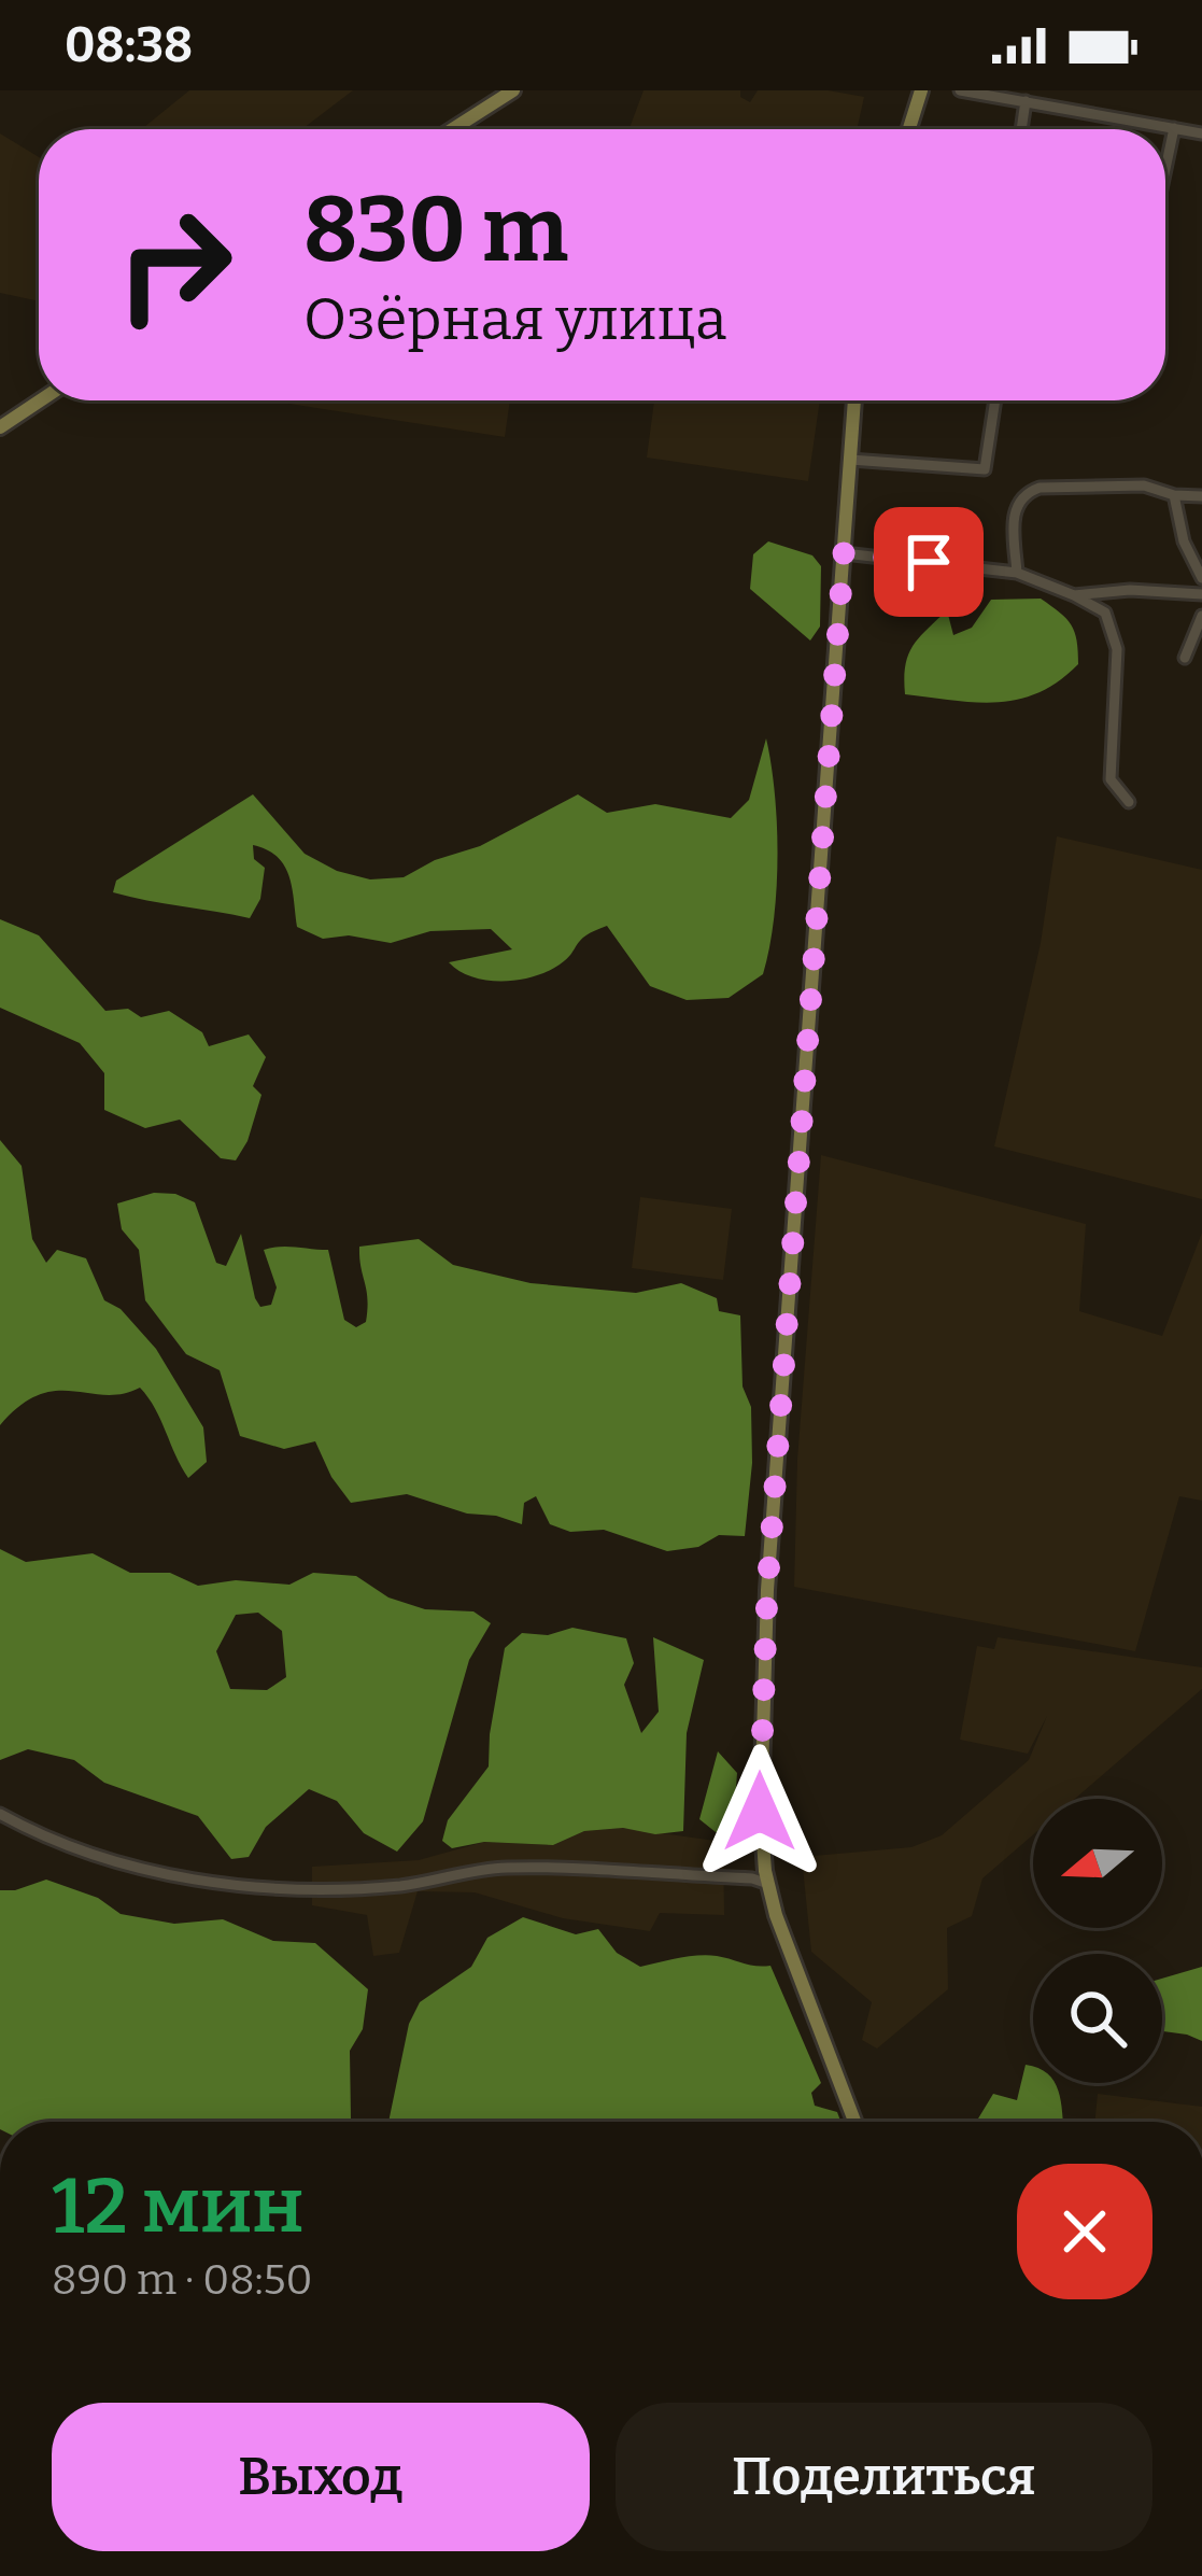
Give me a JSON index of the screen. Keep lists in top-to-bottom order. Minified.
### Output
{"north":"left","page":{"status":"08:38","turn":["830 m","Озёрная улица"],"heading":["12 мин","890 m · 08:50"],"buttons":["Выход","Поделиться"]}}
